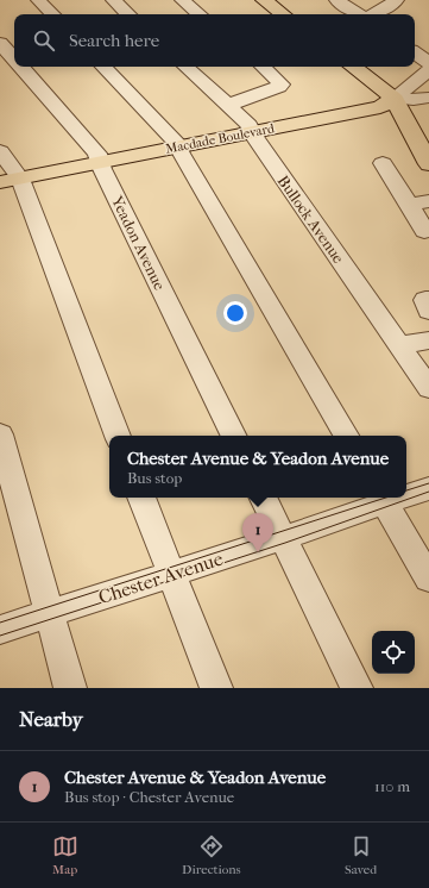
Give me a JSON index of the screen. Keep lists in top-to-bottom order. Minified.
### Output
{"streets":{"main road":["Macdade Boulevard"],"street":["Bullock Avenue","Yeadon Avenue","Chester Avenue"]},"crossings":[["Macdade Boulevard","Bullock Avenue"],["Macdade Boulevard","Yeadon Avenue"]],"page":{"search":"Search here","popup":["Chester Avenue & Yeadon Avenue","Bus stop"],"pins":"1","heading":"Nearby","list":[{"mark":"1","name":"Chester Avenue & Yeadon Avenue","note":"Bus stop · Chester Avenue","value":"110 m"}],"nav":["Map","Directions","Saved"]}}
